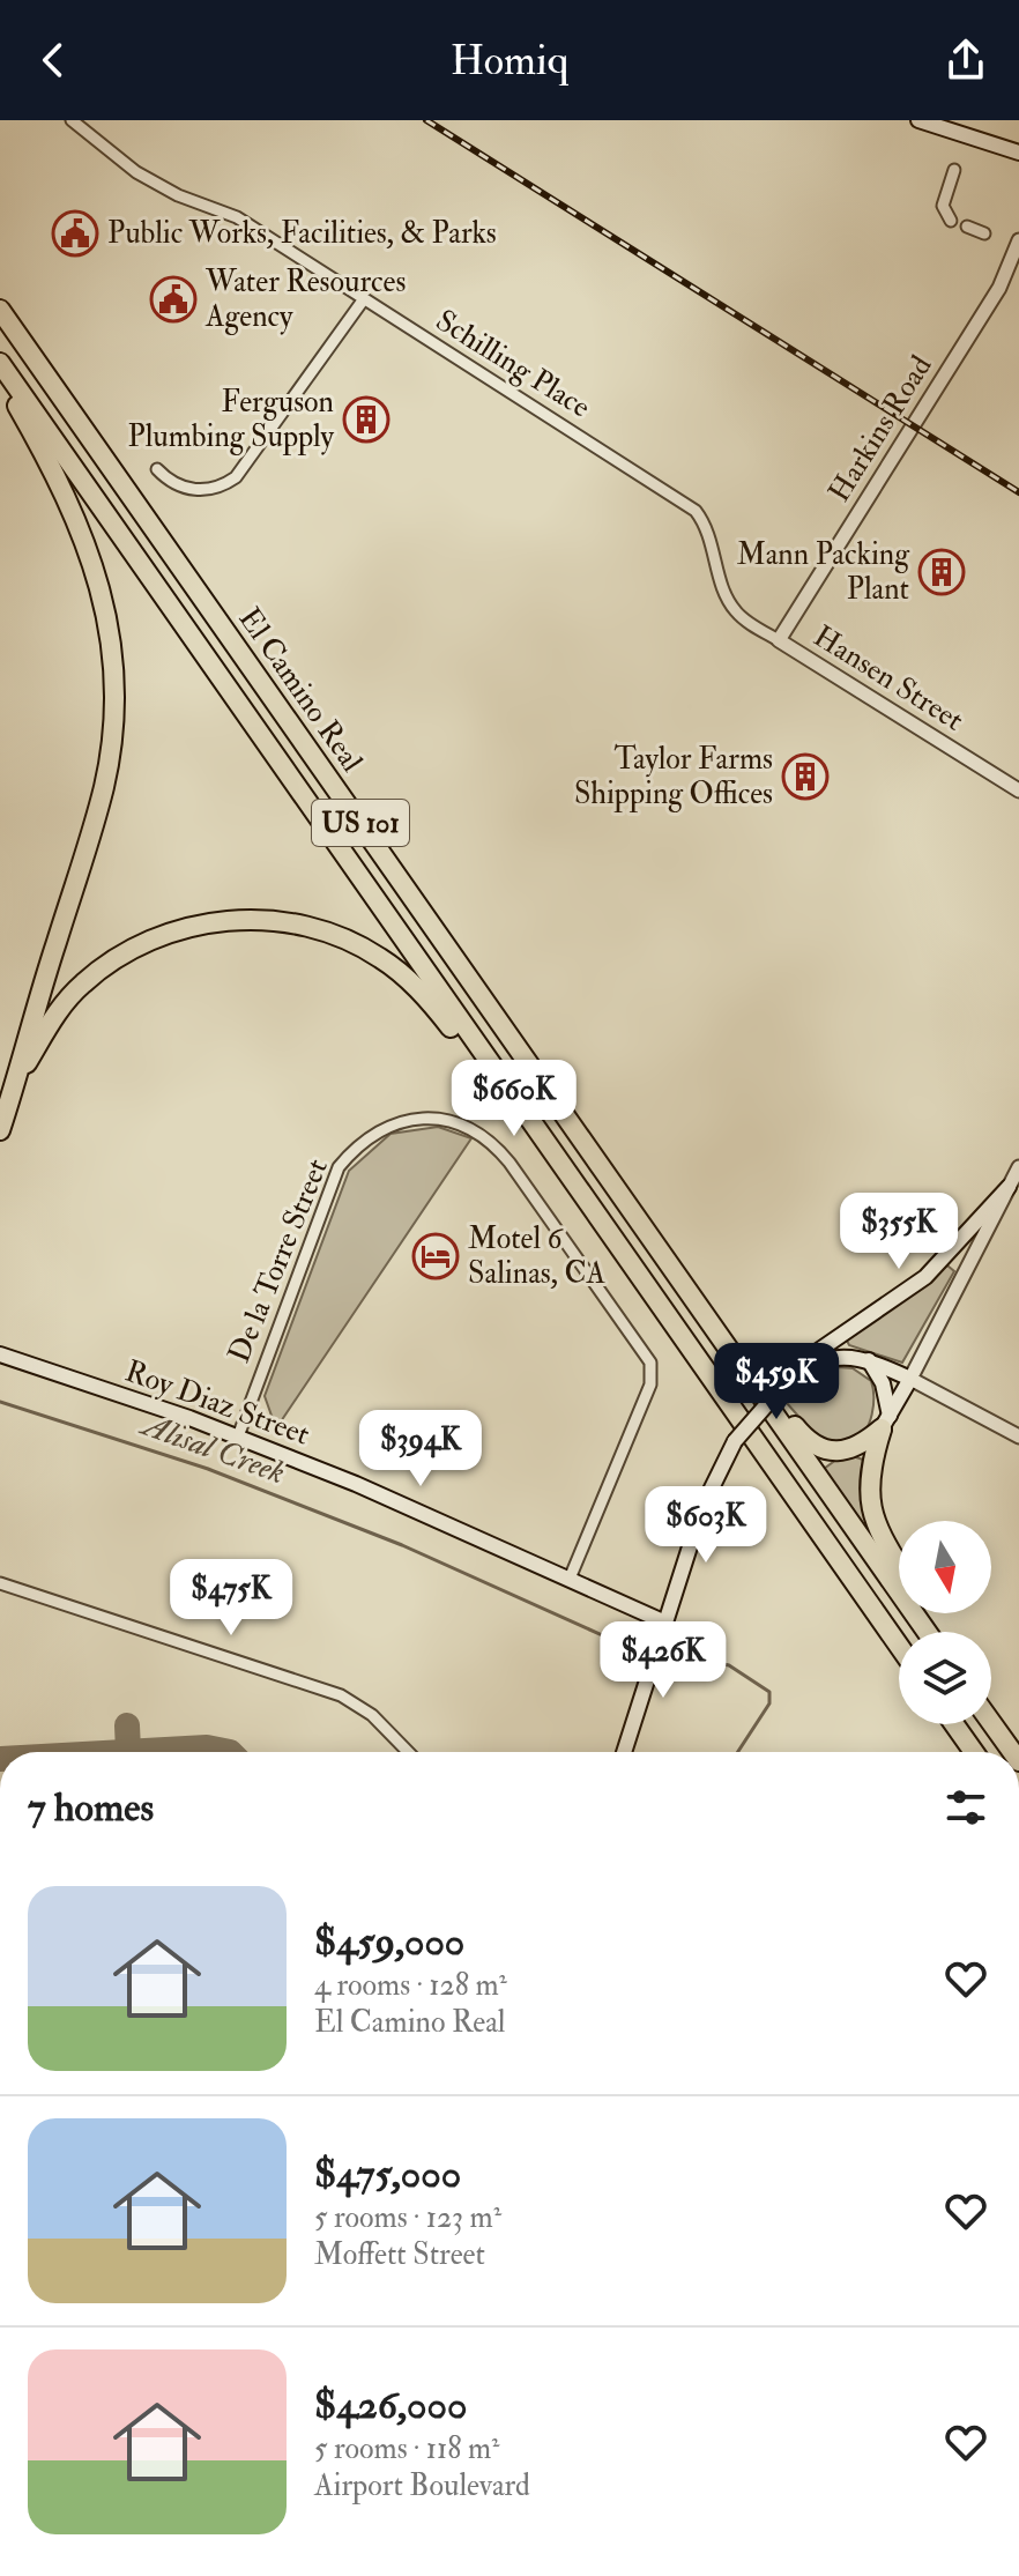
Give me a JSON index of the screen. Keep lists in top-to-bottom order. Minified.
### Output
{"streets":{"highway":["El Camino Real","US 101"],"main road":["Roy Diaz Street"],"street":["Schilling Place","Harkins Road","Hansen Street","De la Torre Street"]},"crossings":[["Schilling Place","Harkins Road"],["Schilling Place","Hansen Street"],["Harkins Road","Hansen Street"],["De la Torre Street","Roy Diaz Street"]],"water":["Alisal Creek"],"places":{"public building":["Public Works, Facilities, & Parks","Water Resources Agency"],"building":["Ferguson Plumbing Supply","Mann Packing Plant","Taylor Farms Shipping Offices"],"hotel":["Motel 6 Salinas, CA"]},"north":"bottom","page":{"header":"Homiq","price":["$660K","$355K","$459K","$394K","$603K","$475K","$426K"],"heading":"7 homes","list":[{"name":"$459,000","note":"4 rooms · 128 m² · El Camino Real"},{"name":"$475,000","note":"5 rooms · 123 m² · Moffett Street"},{"name":"$426,000","note":"5 rooms · 118 m² · Airport Boulevard"}]}}
